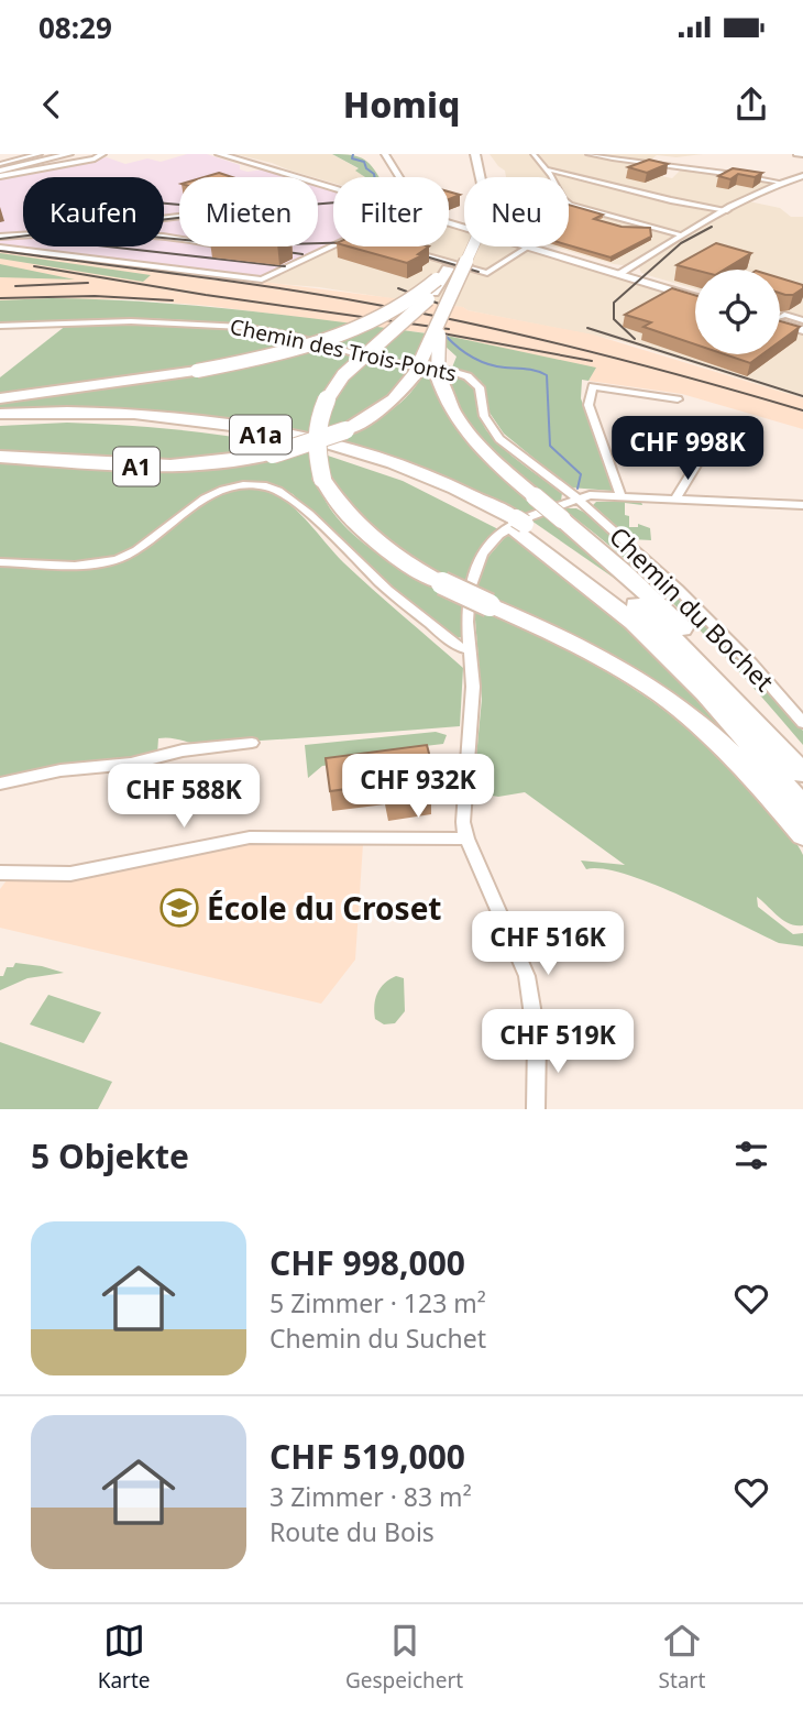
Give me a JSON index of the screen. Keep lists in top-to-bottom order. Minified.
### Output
{"streets":{"highway":["A1a","A1"],"street":["Chemin des Trois-Ponts","Chemin du Bochet"]},"crossings":[["Chemin des Trois-Ponts","Chemin du Bochet"],["A1a","A1"]],"places":{"school or university":["École du Croset"]},"page":{"status":"08:29","header":"Homiq","chip":["Kaufen","Mieten","Filter","Neu"],"price":["CHF 998K","CHF 932K","CHF 588K","CHF 516K","CHF 519K"],"heading":"5 Objekte","list":[{"name":"CHF 998,000","note":"5 Zimmer · 123 m² · Chemin du Suchet"},{"name":"CHF 519,000","note":"3 Zimmer · 83 m² · Route du Bois"}],"tabs":["Karte","Gespeichert","Start"]}}
